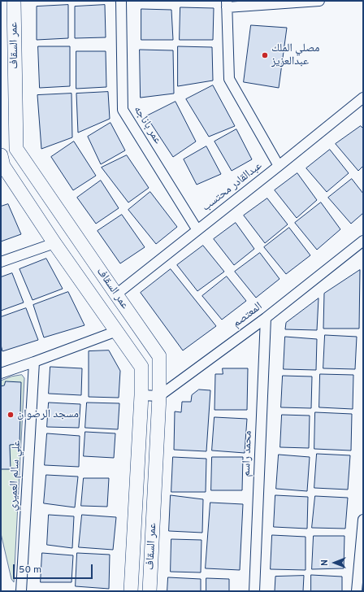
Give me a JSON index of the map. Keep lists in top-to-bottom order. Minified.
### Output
{"streets":{"street":["عمر السقاف","عمر باناجه","عبدالقادر محتسب","المعتصم","محمد راسم","علي سالم العميري"]},"crossings":[["عمر السقاف","عبدالقادر محتسب"],["عمر السقاف","المعتصم"],["عمر باناجه","عبدالقادر محتسب"],["المعتصم","محمد راسم"]],"places":["مصلي الملك عبدالعزيز","مسجد الرضوان"],"scale_bar":"50 m","north":"left"}
